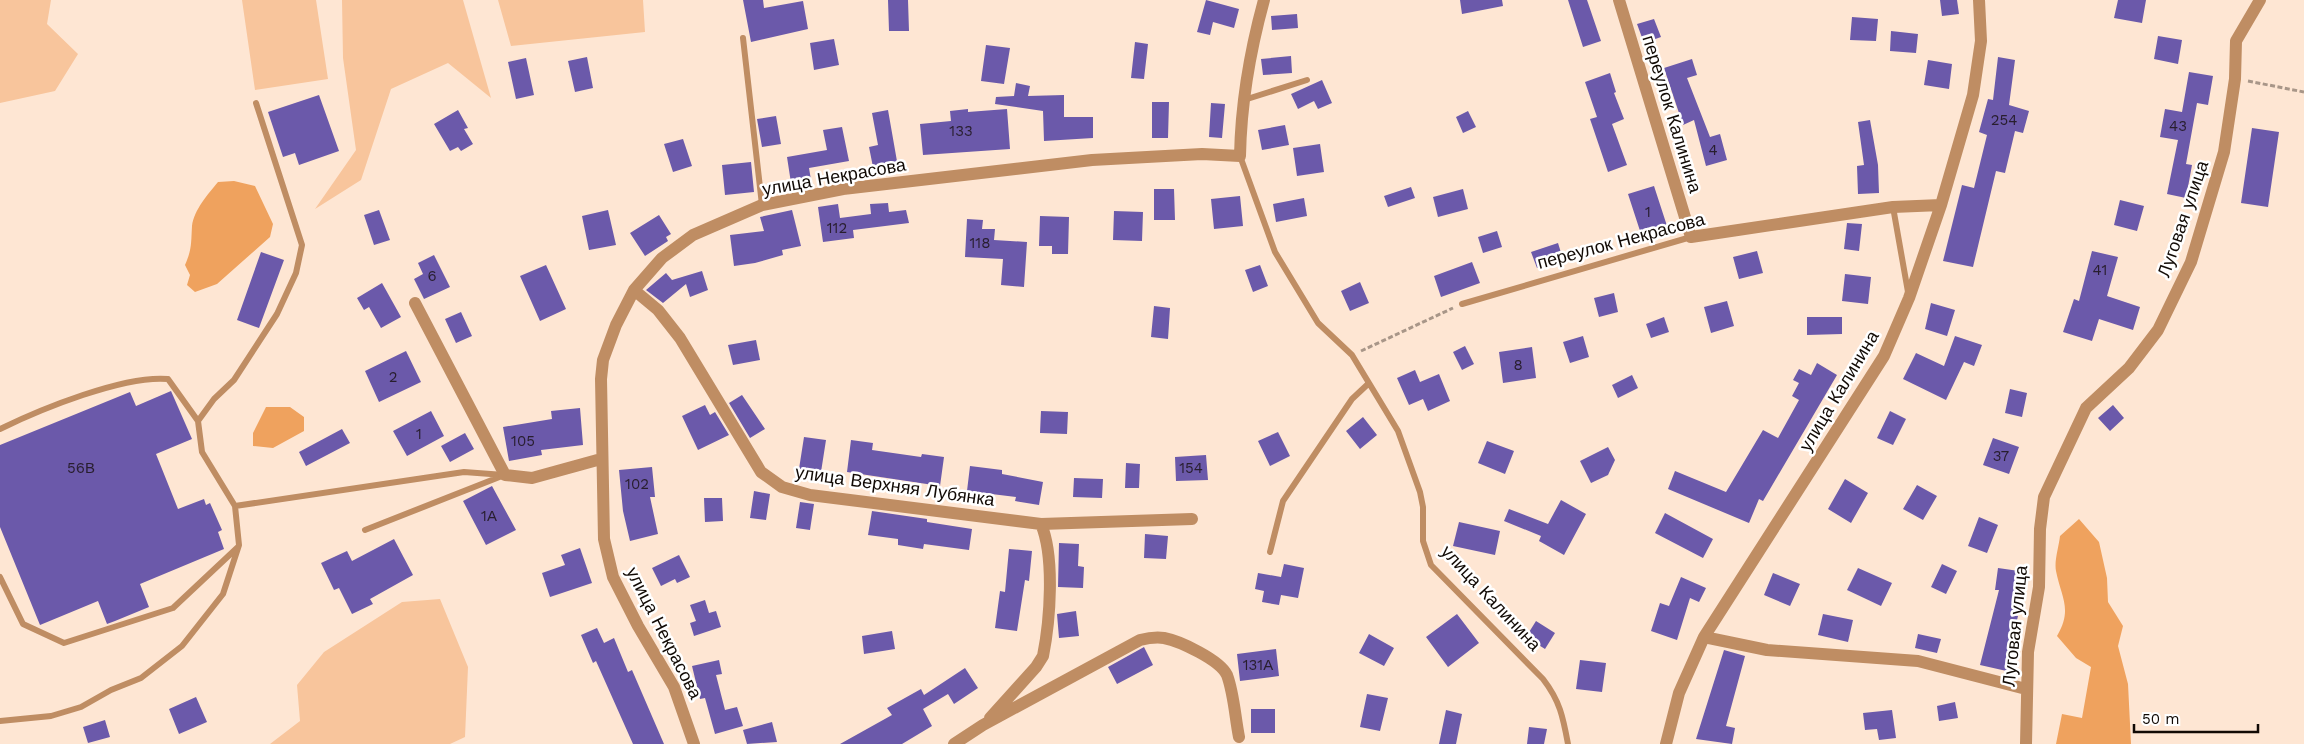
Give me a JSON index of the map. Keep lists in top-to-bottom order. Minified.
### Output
{"streets":{"street":["переулок Калинина","улица Некрасова","Луговая улица","переулок Некрасова","улица Калинина","улица Верхняя Лубянка"]},"crossings":[["переулок Калинина","переулок Некрасова"],["улица Некрасова","улица Калинина"],["улица Некрасова","улица Верхняя Лубянка"],["переулок Некрасова","улица Калинина"]],"house_numbers":["254","43","133","4","1","112","118","41","6","8","2","1","105","37","56В","154","102","1А","131А"],"scale_bar":"50 m"}
